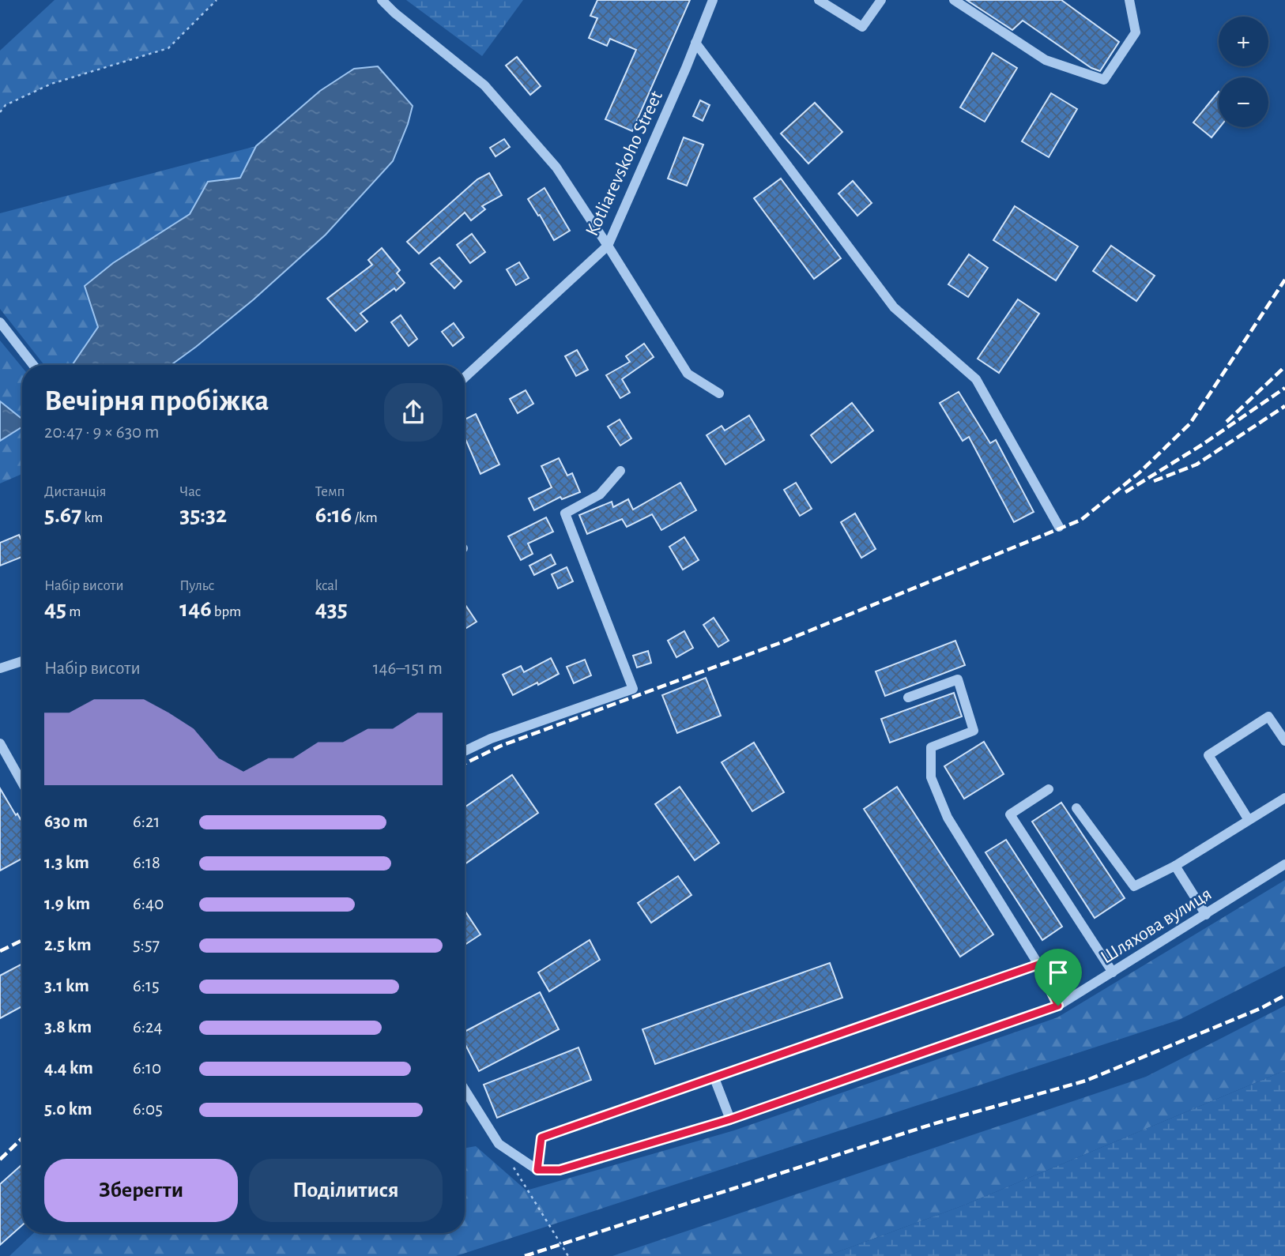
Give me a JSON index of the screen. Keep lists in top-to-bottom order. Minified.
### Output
{"streets":{"street":["Kotliarevskoho Street","Шляхова вулиця"]},"page":{"map_buttons":["+","−"],"heading":["Вечірня пробіжка","20:47 · 9 × 630 m"],"stats":[["Дистанція","5.67 km"],["Час","35:32"],["Темп","6:16 /km"],["Набір висоти","45 m"],["Пульс","146 bpm"],["kcal","435"]],"chart":["Набір висоти","146–151 m"],"list":[{"name":"630 m","note":"6:21"},{"name":"1.3 km","note":"6:18"},{"name":"1.9 km","note":"6:40"},{"name":"2.5 km","note":"5:57"},{"name":"3.1 km","note":"6:15"},{"name":"3.8 km","note":"6:24"},{"name":"4.4 km","note":"6:10"},{"name":"5.0 km","note":"6:05"}],"buttons":["Зберегти","Поділитися"]}}
